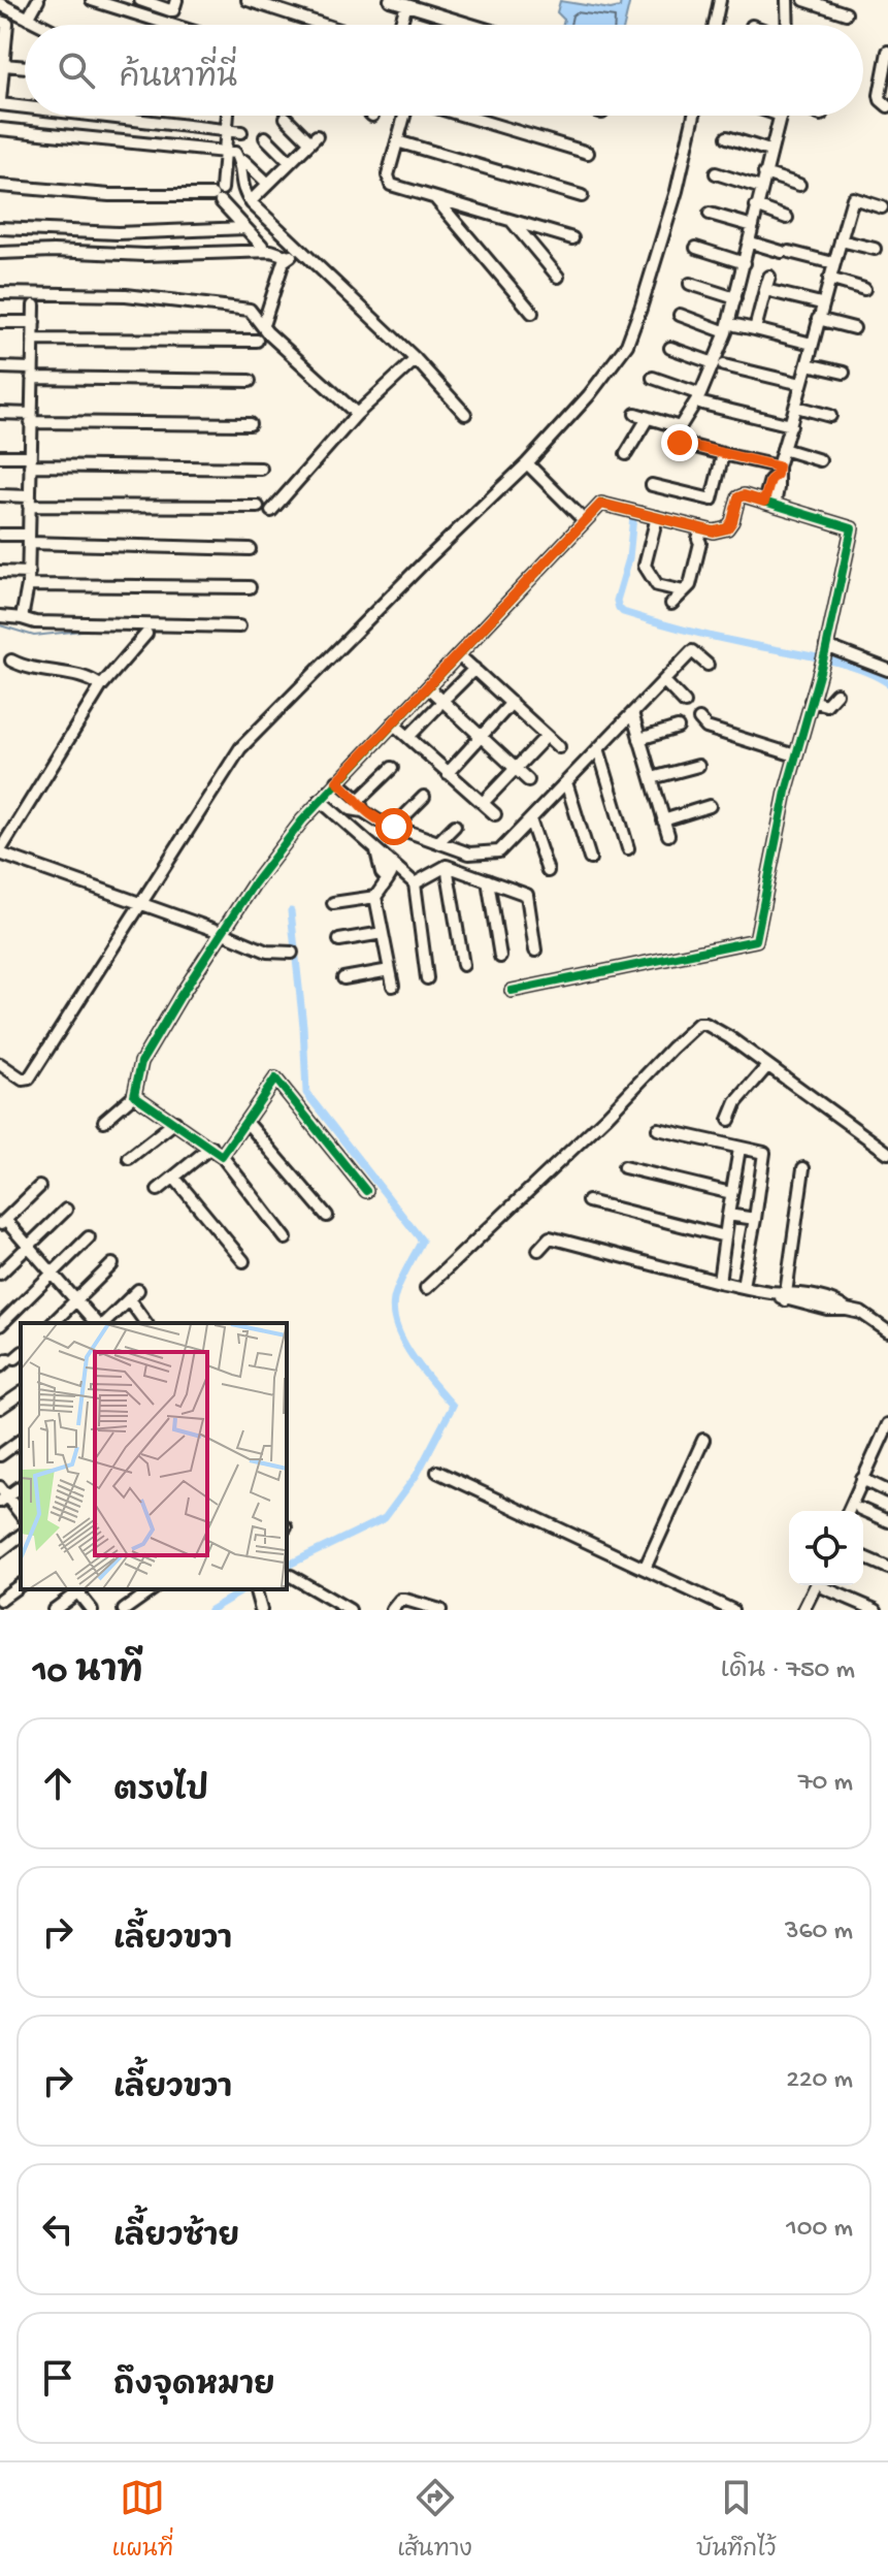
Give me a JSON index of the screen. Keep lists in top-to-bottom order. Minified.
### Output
{"page":{"search":"ค้นหาที่นี่","heading":["10 นาที","เดิน · 750 m"],"list":[["ตรงไป","70 m"],["เลี้ยวขวา","360 m"],["เลี้ยวขวา","220 m"],["เลี้ยวซ้าย","100 m"],"ถึงจุดหมาย"],"nav":["แผนที่","เส้นทาง","บันทึกไว้"]}}
